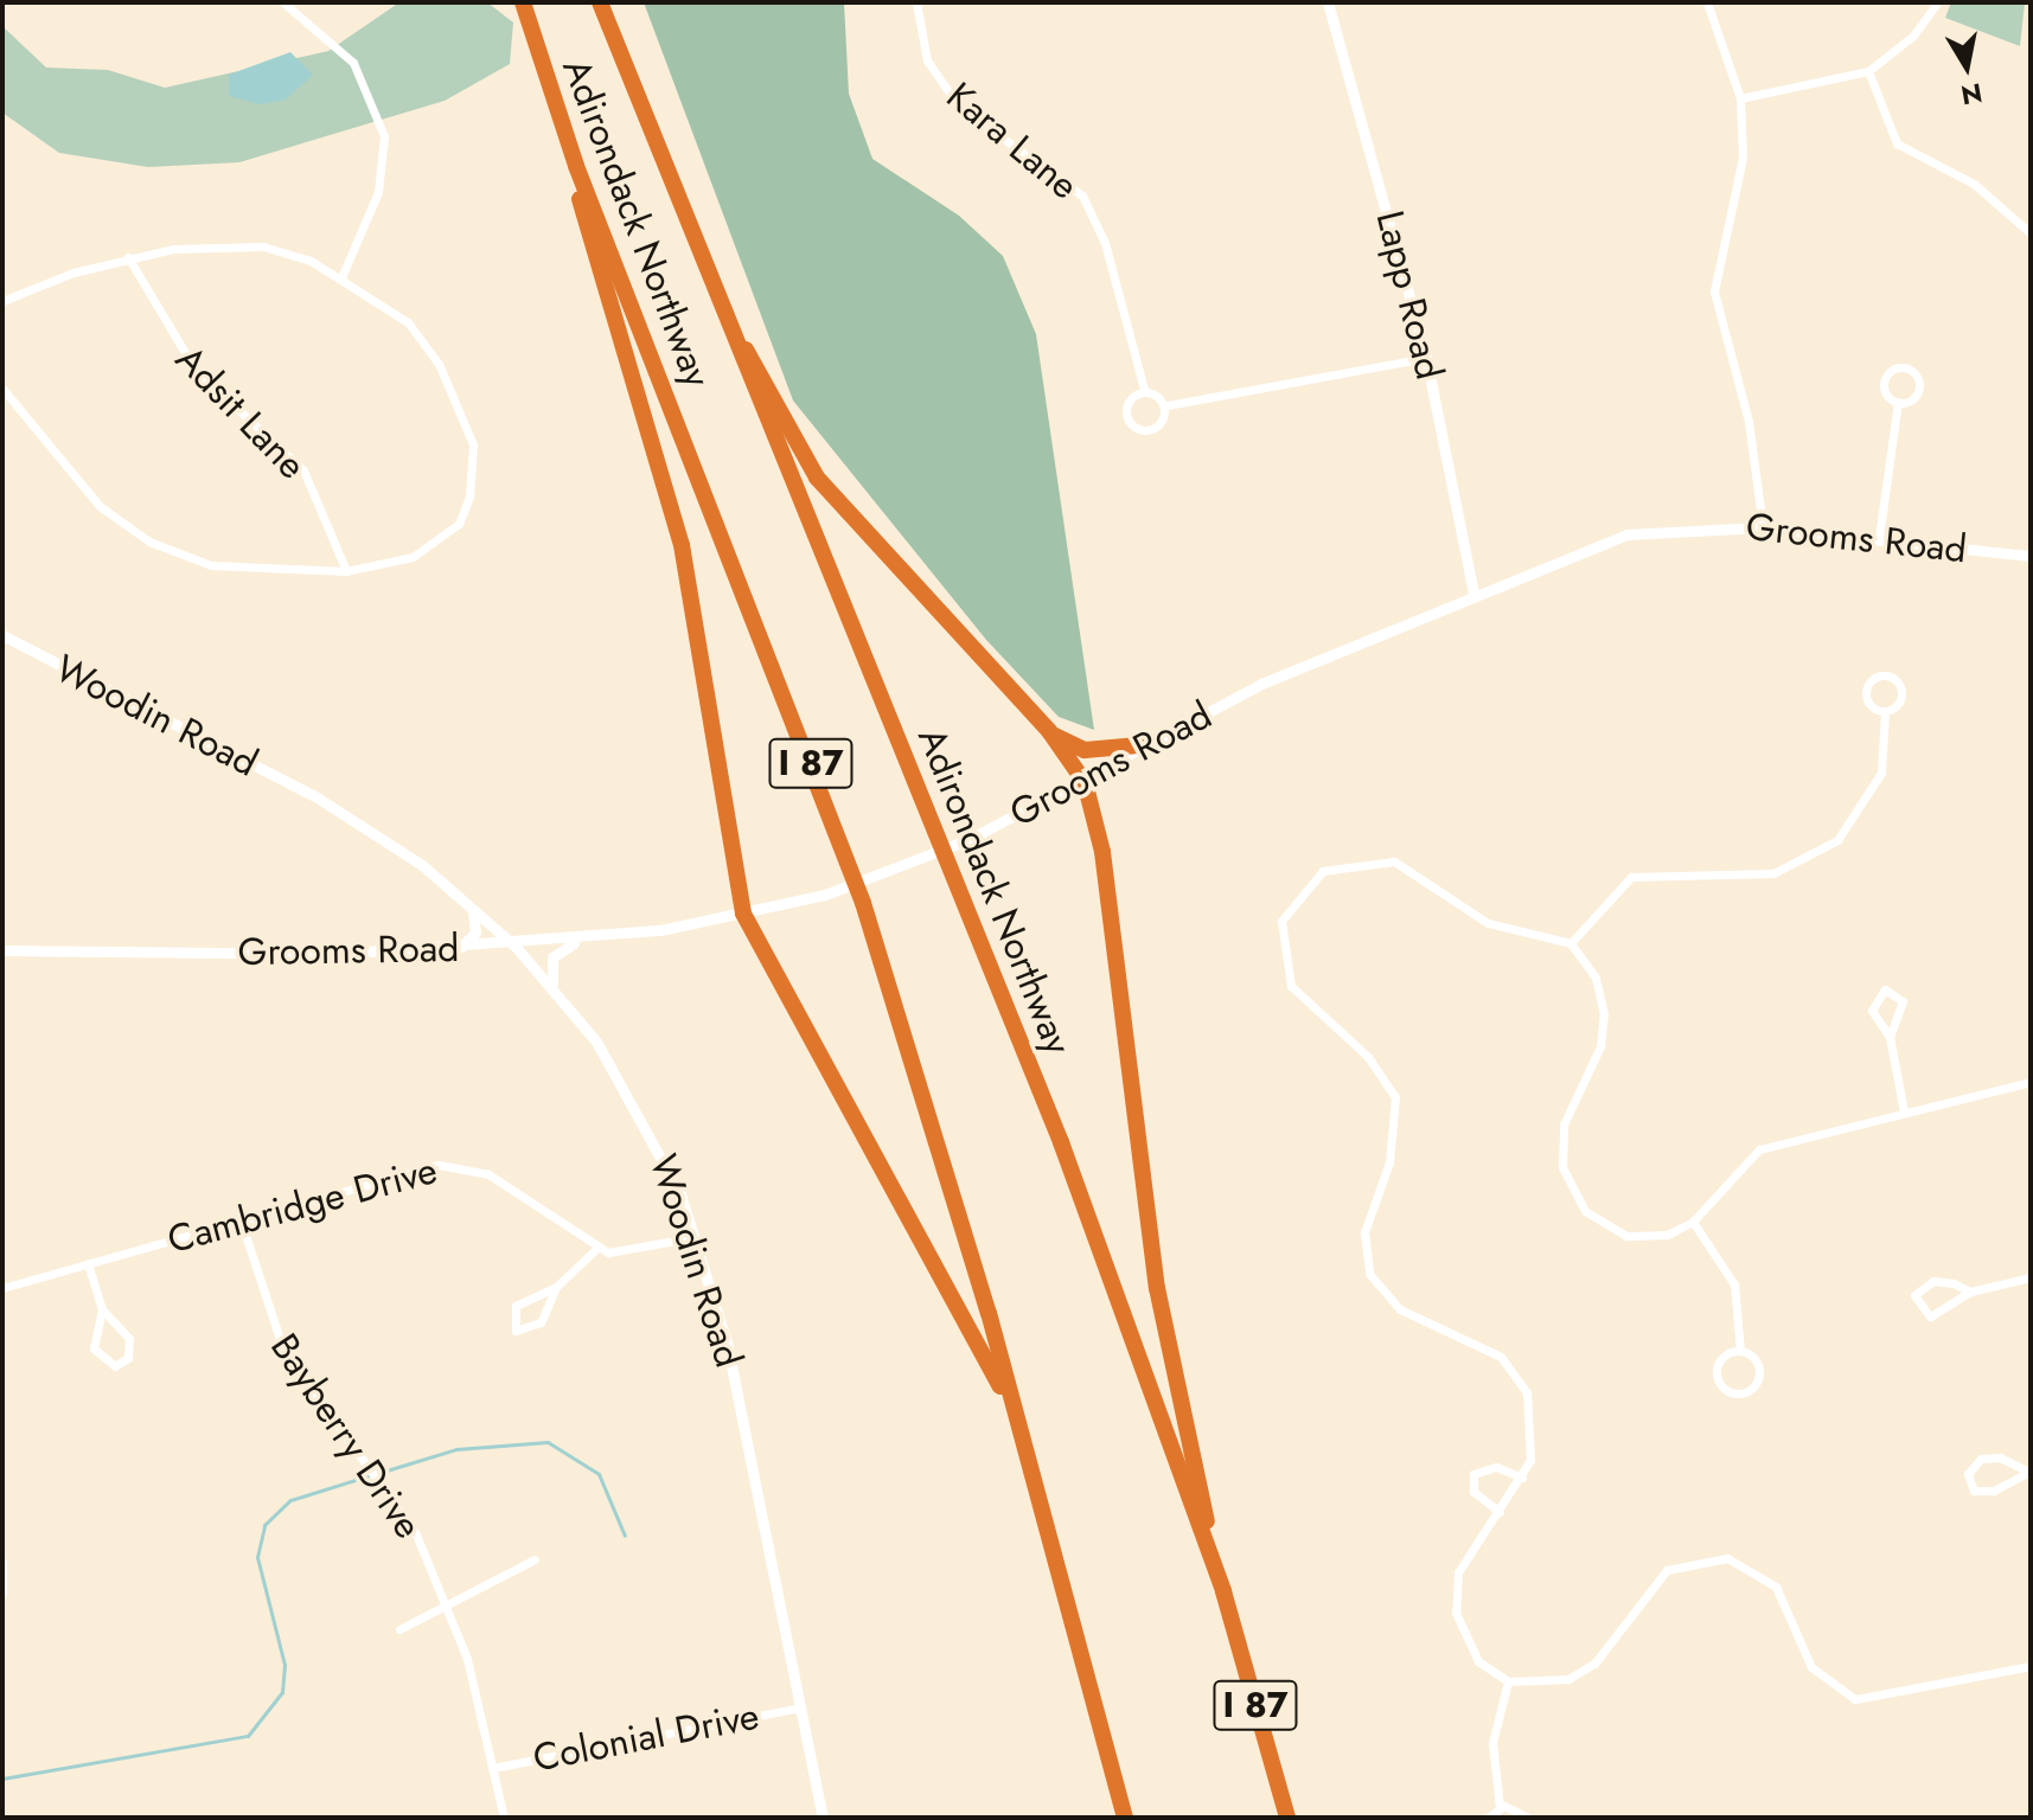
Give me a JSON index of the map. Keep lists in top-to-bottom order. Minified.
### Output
{"streets":{"highway":["Adirondack Northway","I 87"],"street":["Kara Lane","Lapp Road","Adsit Lane","Grooms Road","Woodin Road","Cambridge Drive","Bayberry Drive","Colonial Drive"]},"crossings":[["Lapp Road","Grooms Road"],["Grooms Road","Woodin Road"],["Woodin Road","Colonial Drive"],["Cambridge Drive","Bayberry Drive"],["Bayberry Drive","Colonial Drive"]],"north":"bottom"}
